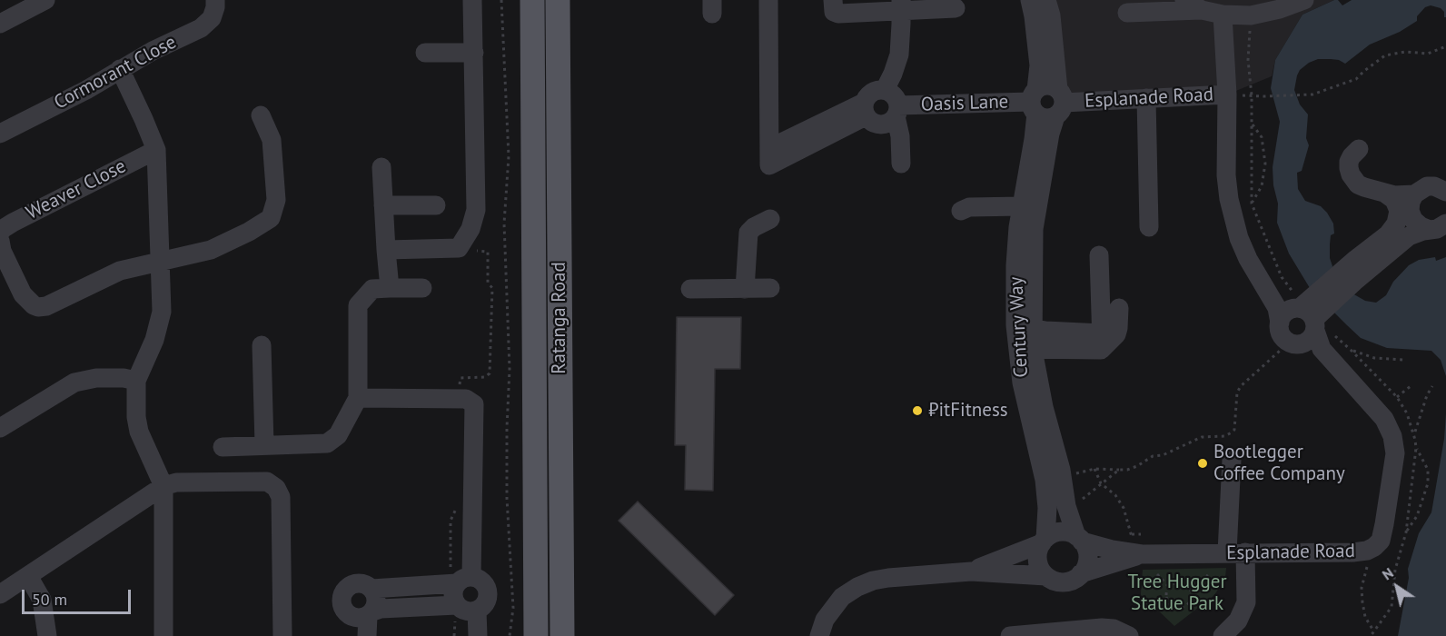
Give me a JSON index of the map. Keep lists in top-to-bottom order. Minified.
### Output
{"streets":{"main road":["Ratanga Road"],"street":["Cormorant Close","Esplanade Road","Oasis Lane","Weaver Close","Century Way"]},"crossings":[["Cormorant Close","Weaver Close"],["Esplanade Road","Century Way"],["Oasis Lane","Century Way"]],"parks":["Tree Hugger Statue Park"],"places":["₿itFitness","Bootlegger Coffee Company"],"scale_bar":"50 m","north":"top left"}
